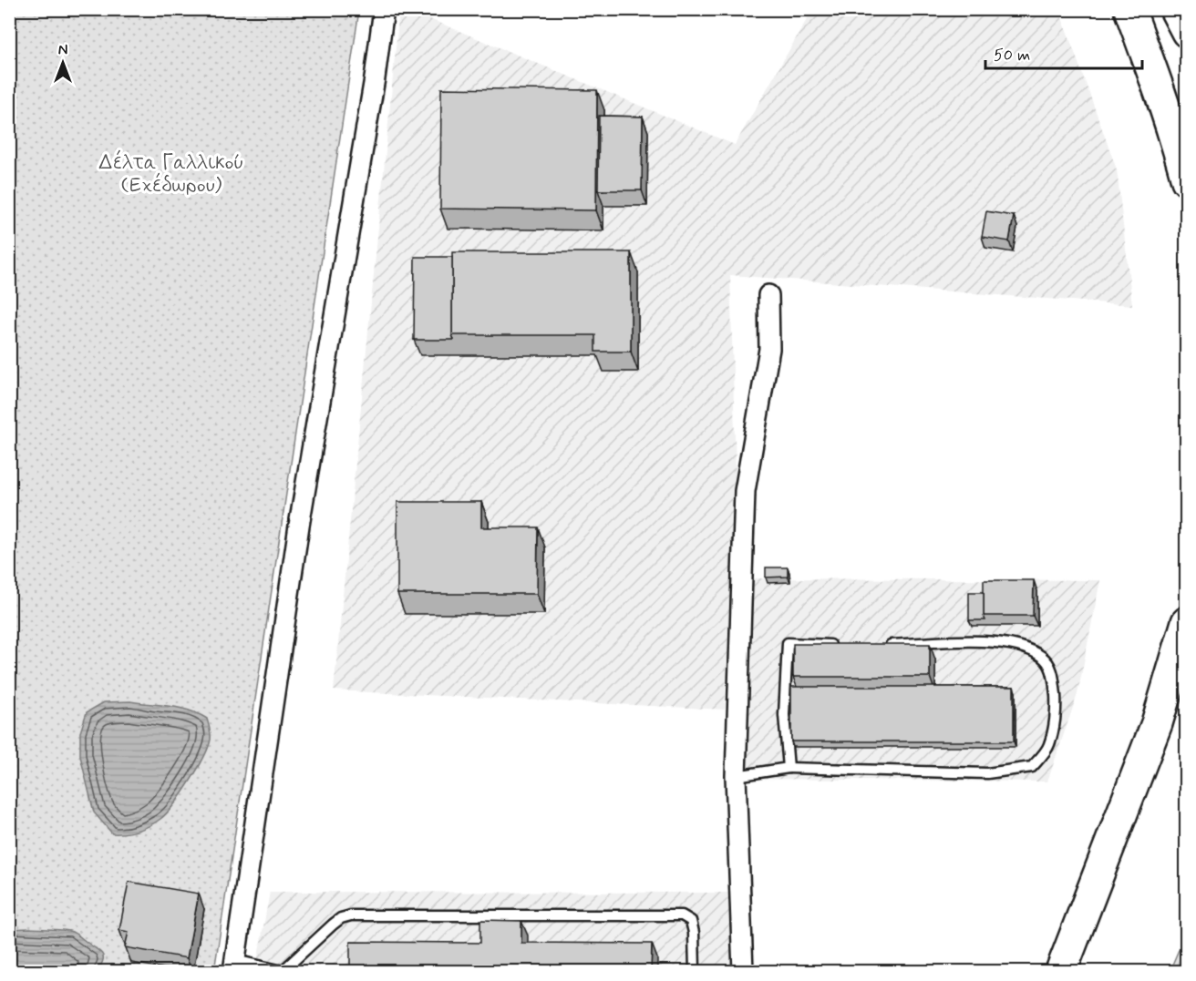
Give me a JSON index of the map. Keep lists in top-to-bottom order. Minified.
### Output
{"parks":["Δέλτα Γαλλικού (Εχέδωρου)"],"scale_bar":"50 m","north":"top"}
